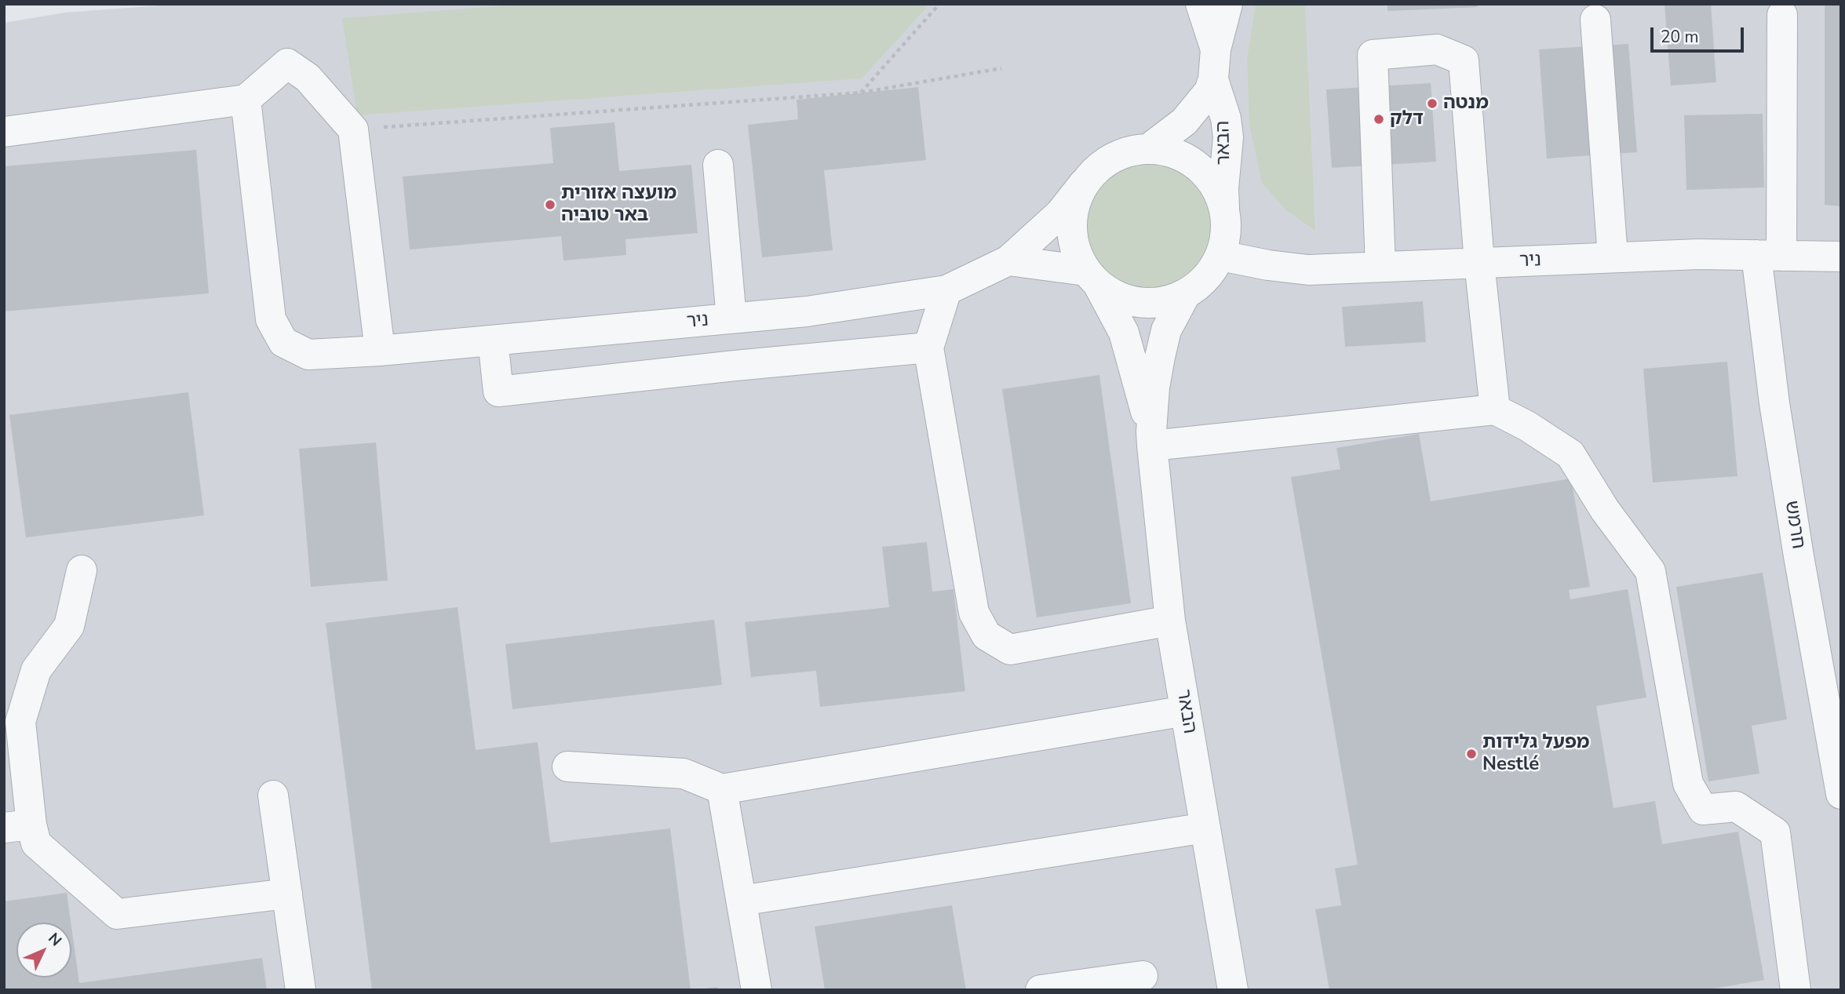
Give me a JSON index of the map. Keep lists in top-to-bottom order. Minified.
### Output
{"streets":{"street":["הבאר","ניר","חרמש"]},"crossings":[["הבאר","ניר"],["ניר","חרמש"]],"places":["מנטה","דלק","מועצה אזורית באר טוביה","מפעל גלידות Nestlé"],"scale_bar":"20 m","north":"top right"}
